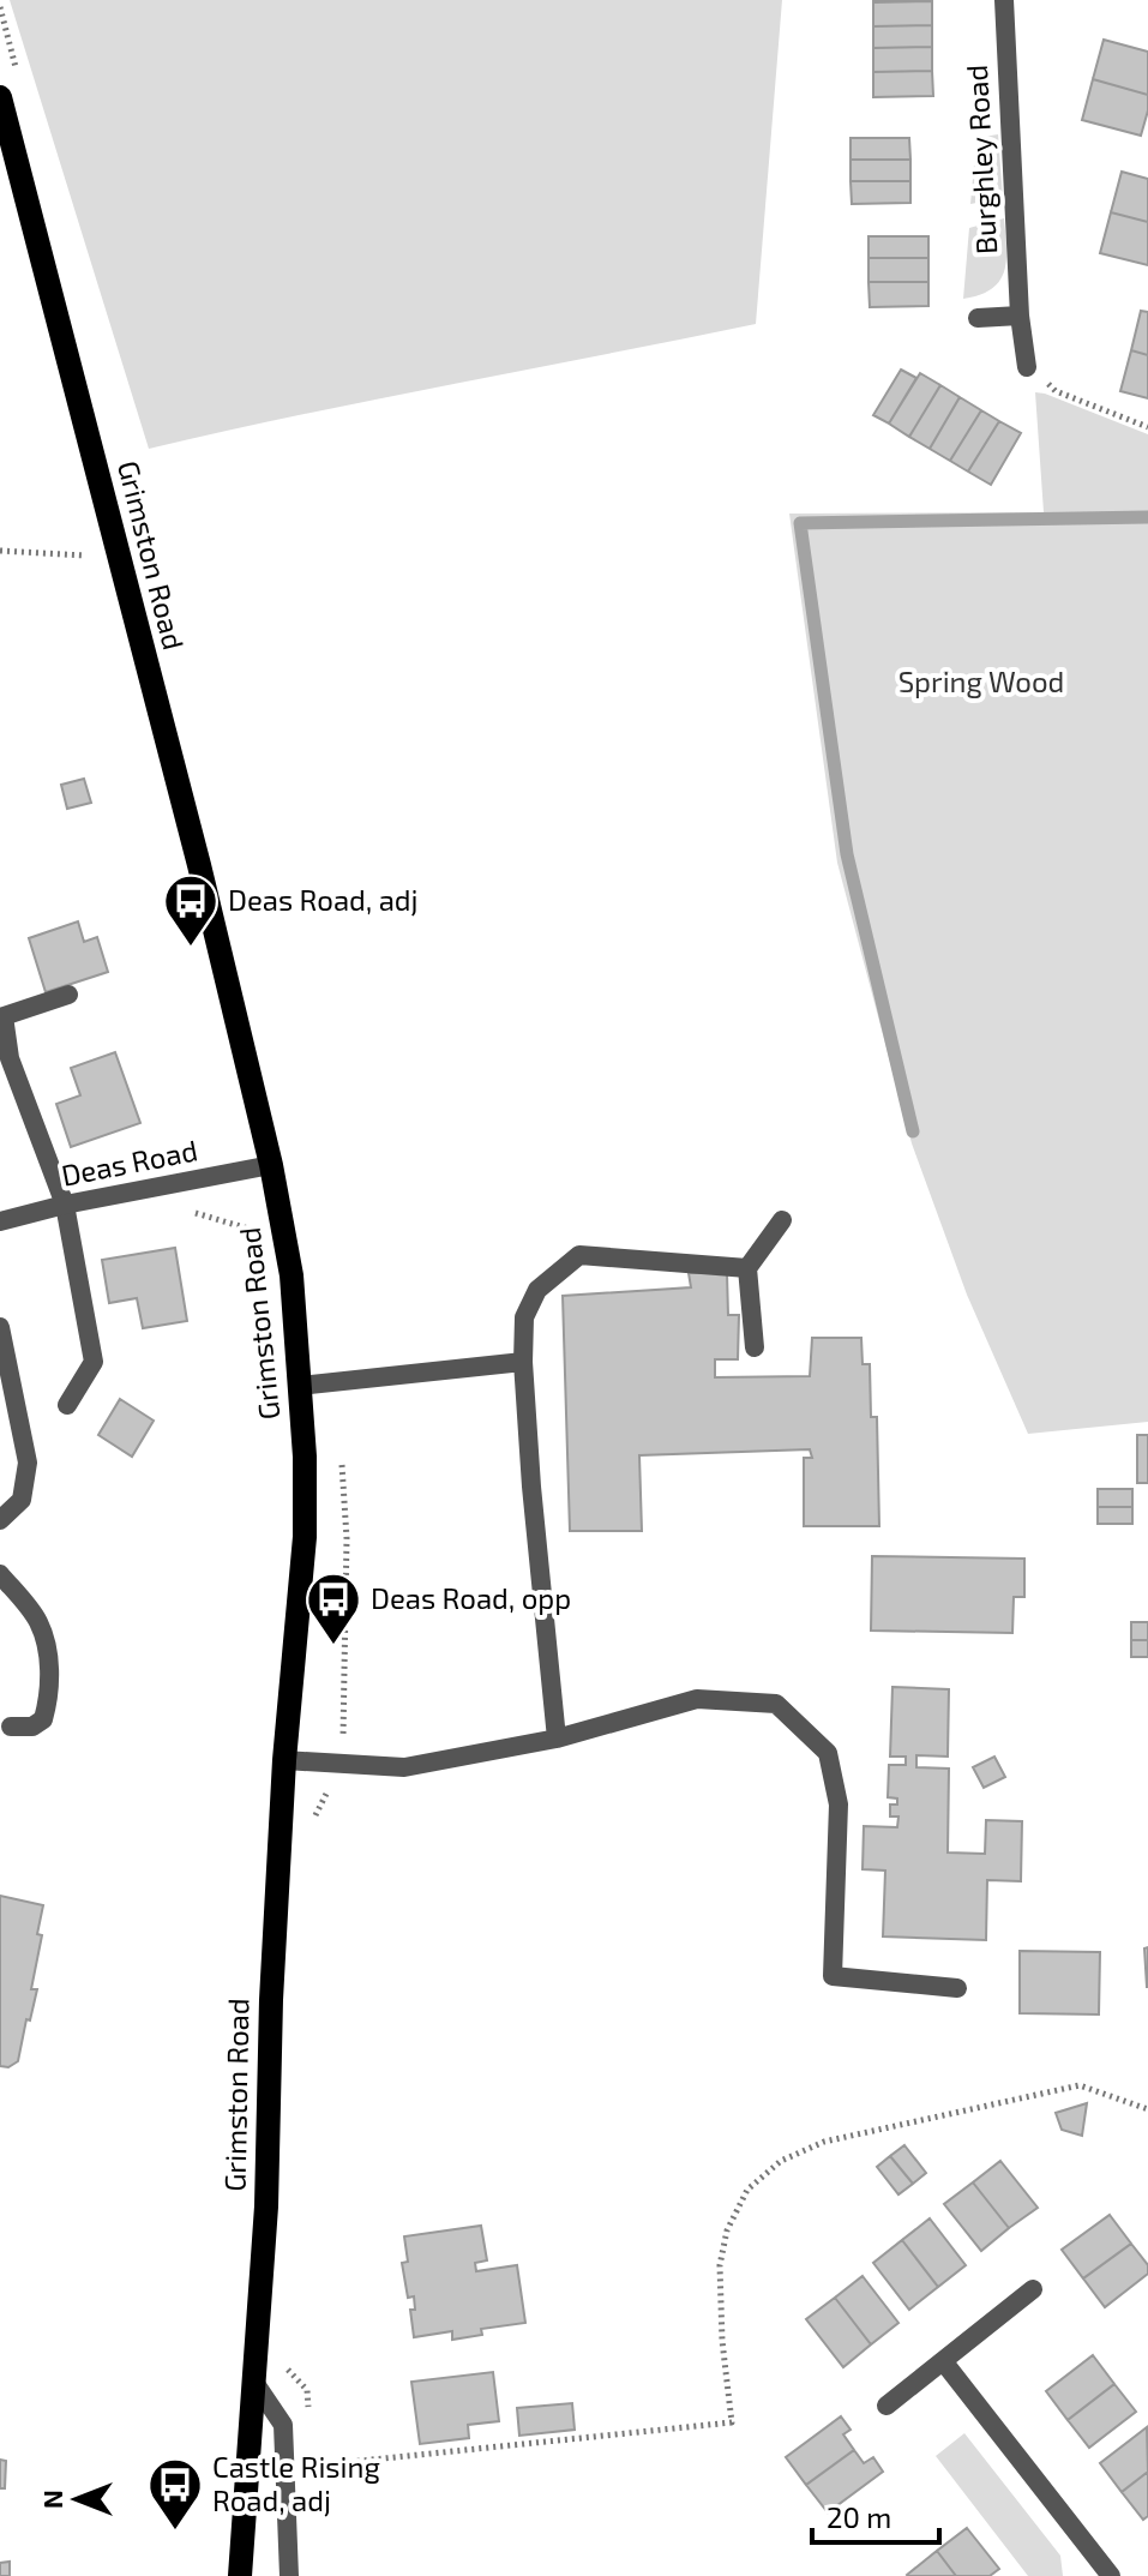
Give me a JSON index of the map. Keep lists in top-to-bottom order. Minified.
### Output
{"streets":{"main road":["Grimston Road"],"street":["Burghley Road","Deas Road"]},"crossings":[["Grimston Road","Deas Road"]],"parks":["Spring Wood"],"places":{"bus stop":["Deas Road, adj","Deas Road, opp","Castle Rising Road, adj"]},"scale_bar":"20 m","north":"left"}
